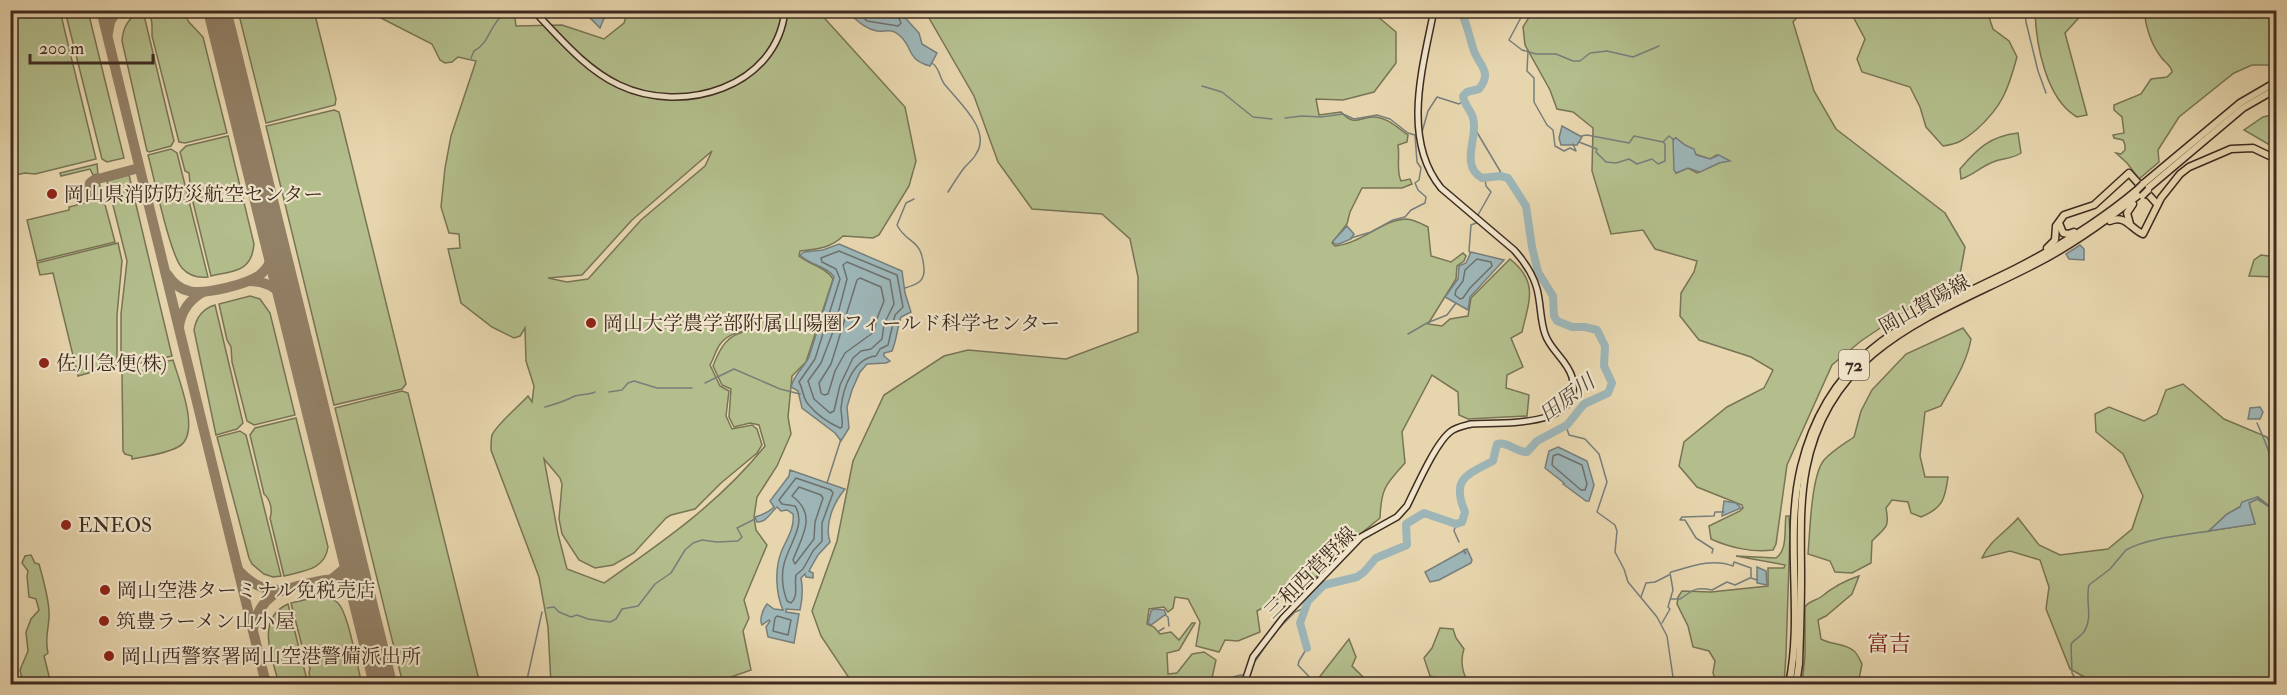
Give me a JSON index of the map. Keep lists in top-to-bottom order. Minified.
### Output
{"streets":{"main road":["岡山賀陽線","72","三和西菅野線"]},"districts":["富吉"],"water":["田原川"],"places":["岡山県消防防災航空センター","岡山大学農学部附属山陽圏フィールド科学センター","佐川急便(株)","ENEOS","岡山空港ターミナル免税売店","筑豊ラーメン山小屋","岡山西警察署岡山空港警備派出所"],"scale_bar":"200 m"}
